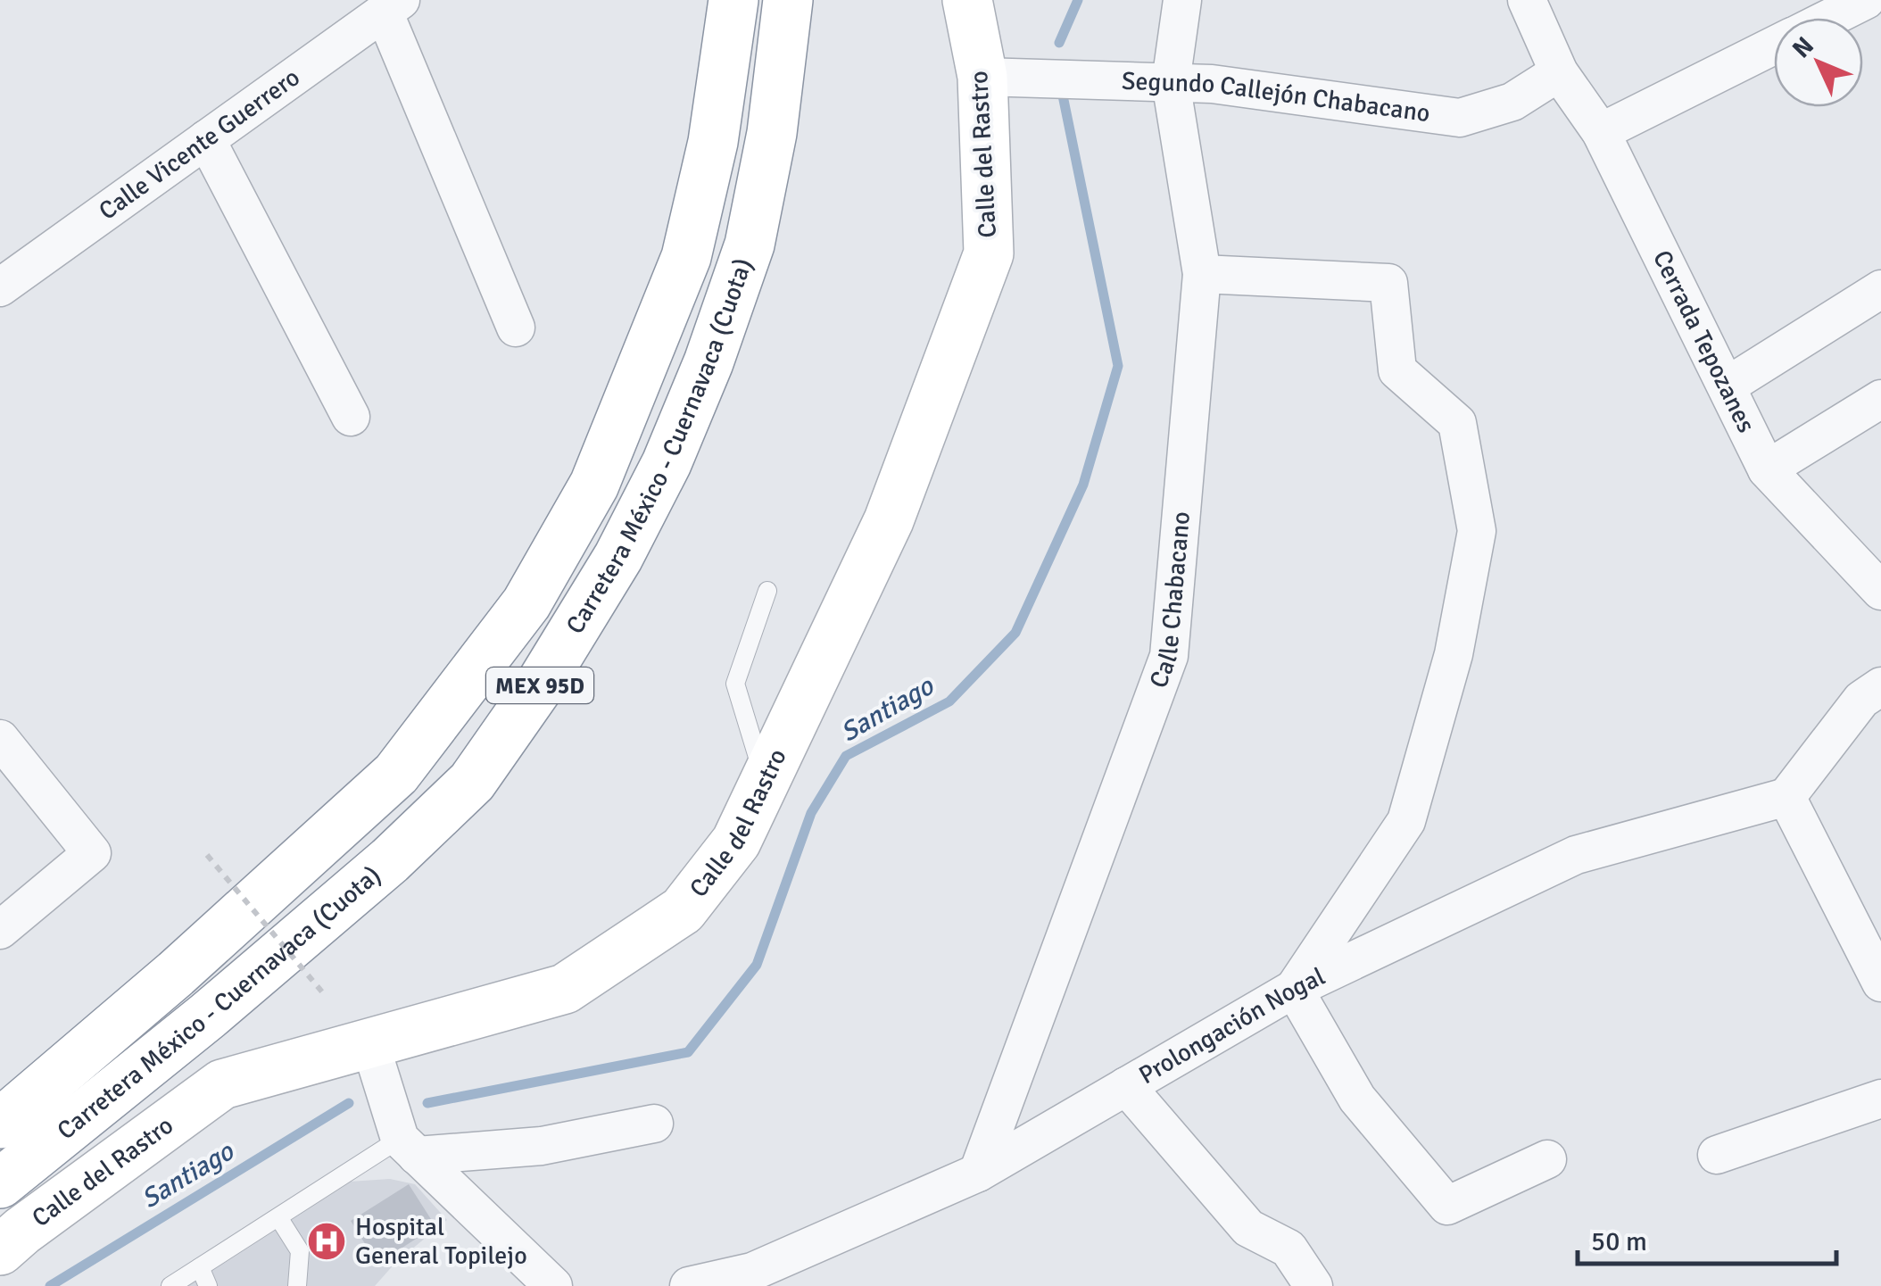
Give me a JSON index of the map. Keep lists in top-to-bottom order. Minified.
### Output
{"streets":{"main road":["Calle del Rastro","Carretera México - Cuernavaca (Cuota)","MEX 95D"],"street":["Segundo Callejón Chabacano","Calle Vicente Guerrero","Cerrada Tepozanes","Calle Chabacano","Prolongación Nogal"]},"crossings":[["Segundo Callejón Chabacano","Calle del Rastro"],["Segundo Callejón Chabacano","Cerrada Tepozanes"],["Segundo Callejón Chabacano","Calle Chabacano"],["Calle Chabacano","Prolongación Nogal"]],"water":["Santiago"],"places":{"hospital":["Hospital General Topilejo"]},"scale_bar":"50 m","north":"top left"}
